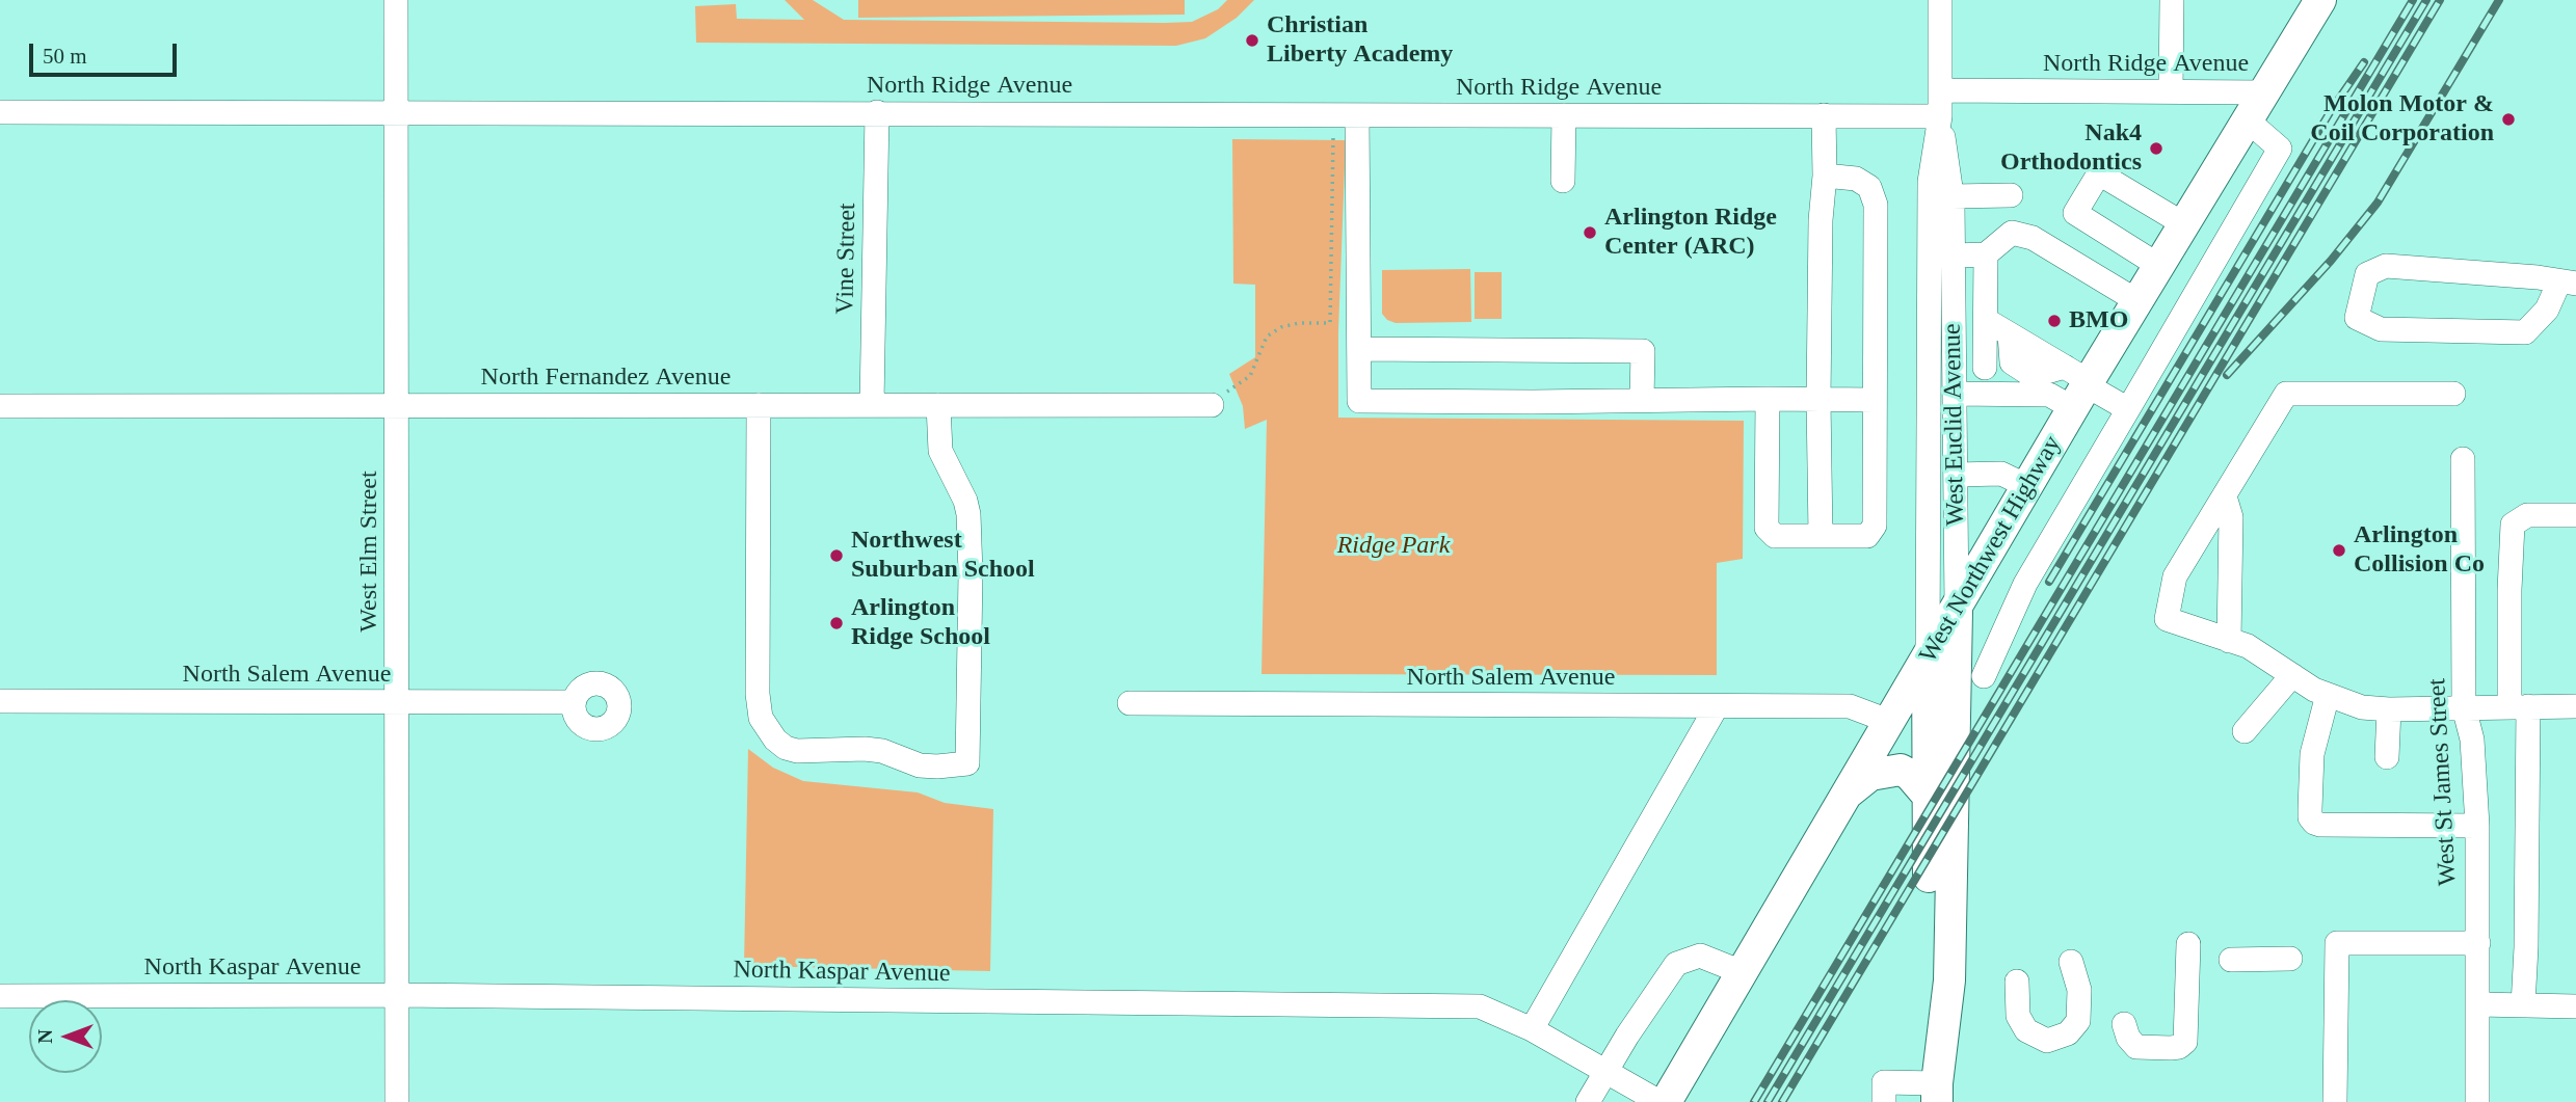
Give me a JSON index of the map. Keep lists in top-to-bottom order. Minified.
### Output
{"streets":{"main road":["West Euclid Avenue","West Northwest Highway"],"street":["North Ridge Avenue","Vine Street","North Fernandez Avenue","West Elm Street","North Salem Avenue","West St James Street","North Kaspar Avenue"]},"crossings":[["North Ridge Avenue","Vine Street"],["North Ridge Avenue","West Euclid Avenue"],["North Ridge Avenue","West Northwest Highway"],["North Ridge Avenue","West Elm Street"],["Vine Street","North Fernandez Avenue"],["North Fernandez Avenue","West Elm Street"],["West Euclid Avenue","West Northwest Highway"],["West Northwest Highway","North Salem Avenue"],["West Elm Street","North Salem Avenue"],["West Elm Street","North Kaspar Avenue"]],"parks":["Ridge Park"],"places":["Christian Liberty Academy","Molon Motor & Coil Corporation","Nak4 Orthodontics","Arlington Ridge Center (ARC)","BMO","Arlington Collision Co","Northwest Suburban School","Arlington Ridge School"],"scale_bar":"50 m","north":"left"}
